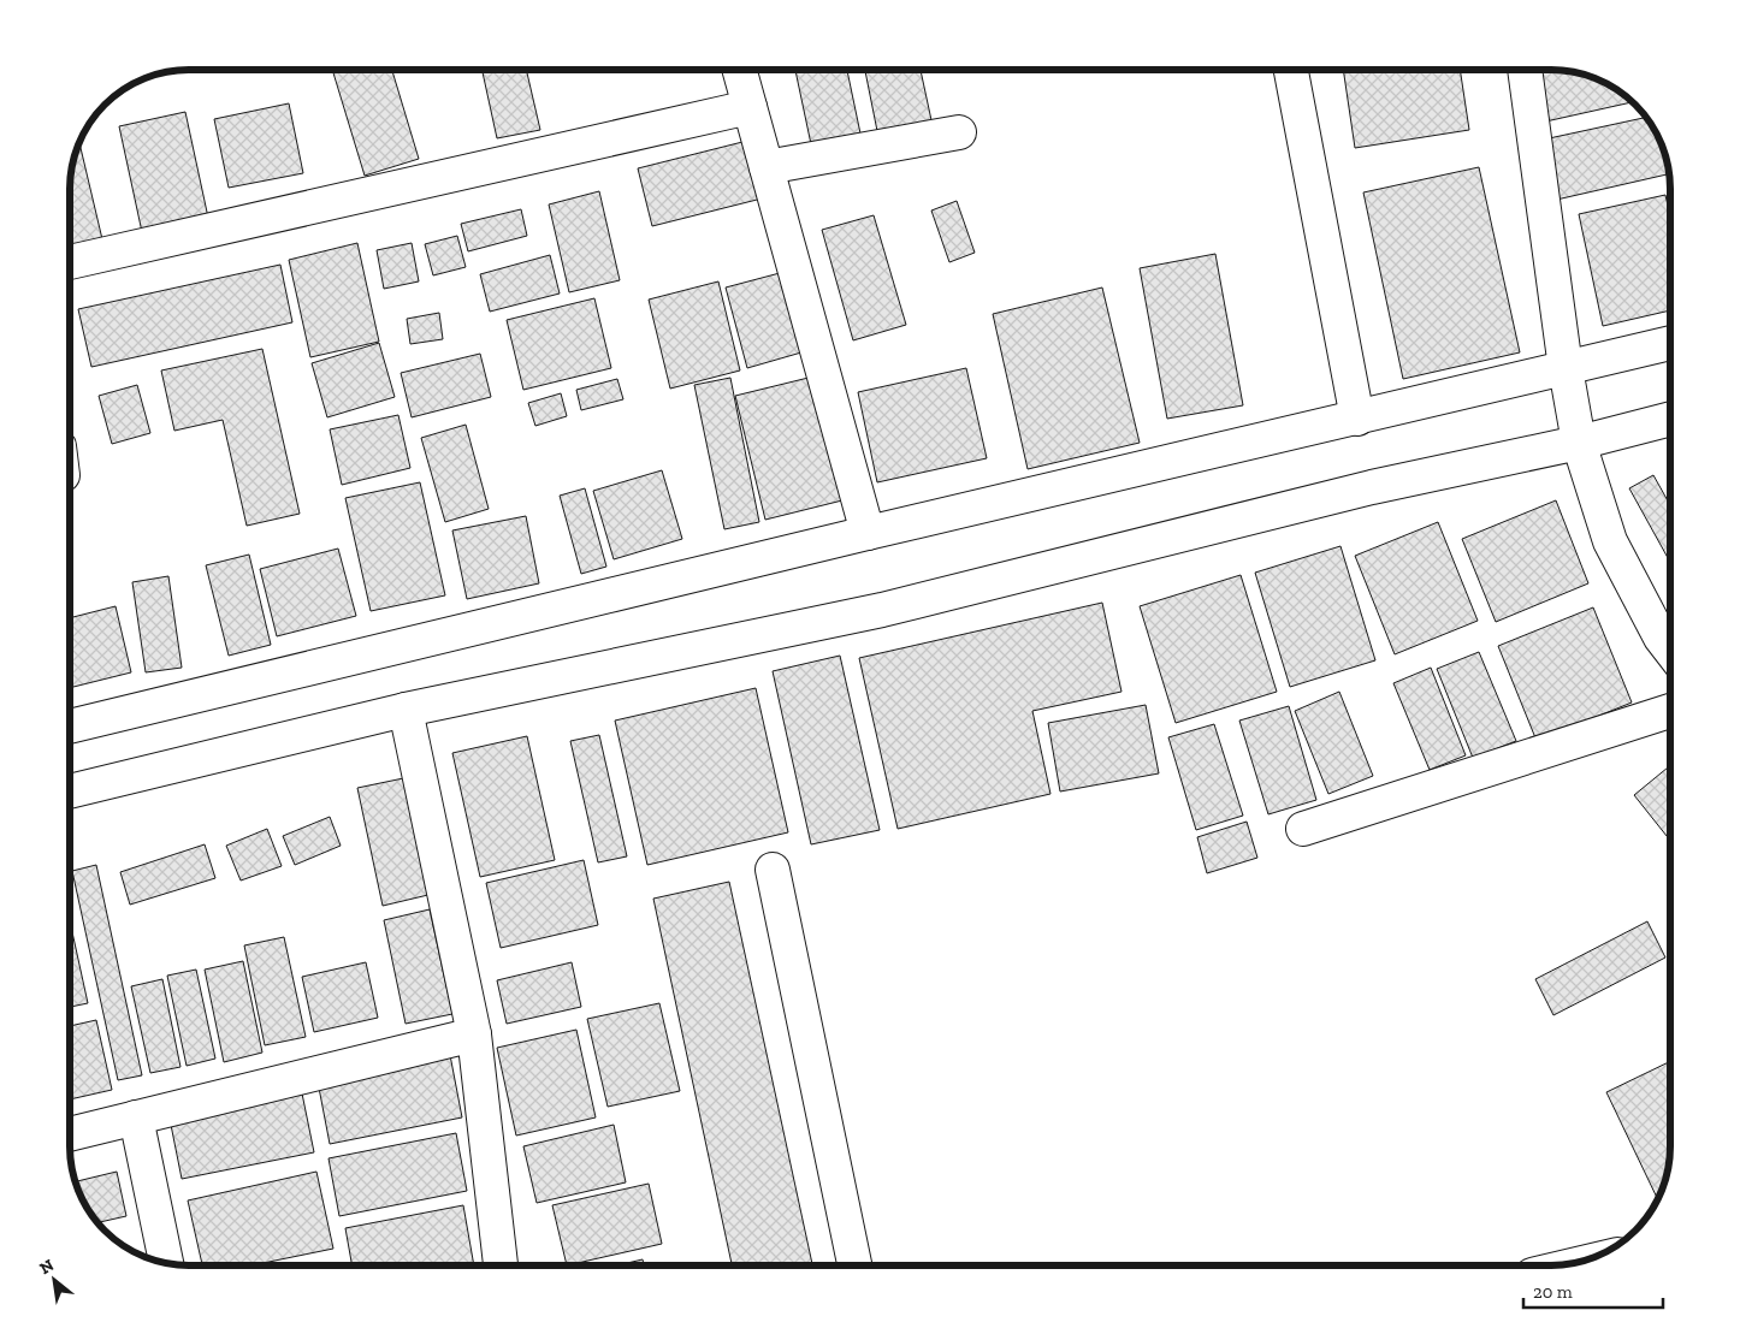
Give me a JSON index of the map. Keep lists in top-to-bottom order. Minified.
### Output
{"scale_bar":"20 m","north":"top left"}
